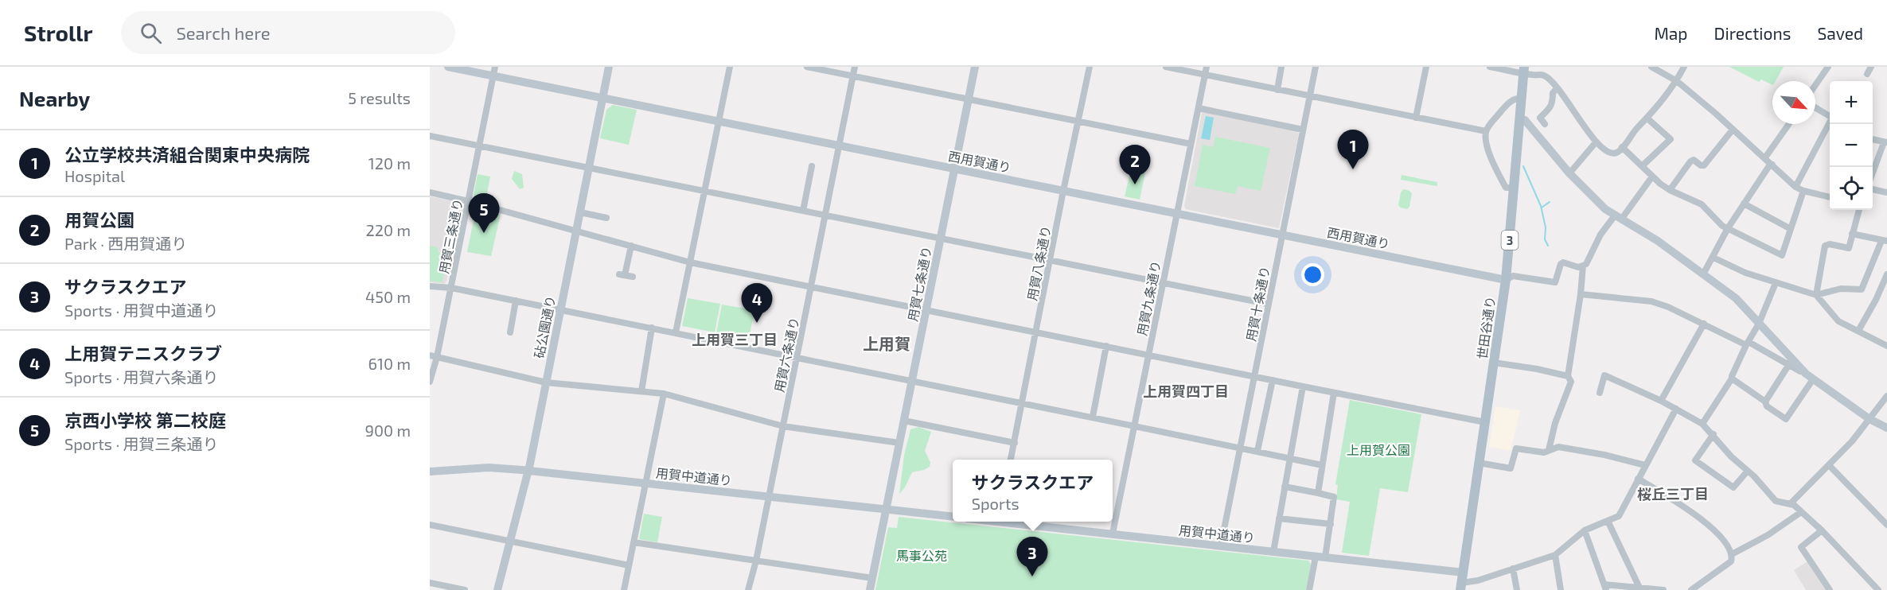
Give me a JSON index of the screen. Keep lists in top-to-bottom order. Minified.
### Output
{"streets":{"main road":["3","世田谷通り"],"street":["西用賀通り","用賀三条通り","用賀八条通り","用賀七条通り","用賀九条通り","用賀十条通り","砧公園通り","用賀六条通り","用賀中道通り"]},"crossings":[["西用賀通り","用賀三条通り"],["西用賀通り","用賀八条通り"],["西用賀通り","用賀七条通り"],["西用賀通り","用賀九条通り"],["西用賀通り","用賀十条通り"],["西用賀通り","砧公園通り"],["西用賀通り","世田谷通り"],["西用賀通り","用賀六条通り"],["用賀七条通り","用賀中道通り"],["用賀九条通り","用賀中道通り"],["用賀十条通り","用賀中道通り"],["砧公園通り","用賀中道通り"],["世田谷通り","用賀中道通り"],["用賀六条通り","用賀中道通り"]],"districts":["上用賀三丁目","上用賀","上用賀四丁目","桜丘三丁目"],"parks":["上用賀公園","馬事公苑"],"north":"bottom right","page":{"header":"Strollr","search":"Search here","nav":["Map","Directions","Saved"],"heading":["Nearby","5 results"],"map_buttons":["+","−"],"list":[{"mark":"1","name":"公立学校共済組合関東中央病院","note":"Hospital","value":"120 m"},{"mark":"2","name":"用賀公園","note":"Park · 西用賀通り","value":"220 m"},{"mark":"3","name":"サクラスクエア","note":"Sports · 用賀中道通り","value":"450 m"},{"mark":"4","name":"上用賀テニスクラブ","note":"Sports · 用賀六条通り","value":"610 m"},{"mark":"5","name":"京西小学校 第二校庭","note":"Sports · 用賀三条通り","value":"900 m"}],"pins":["1","2","5","4","3"],"popup":["サクラスクエア","Sports"]}}
